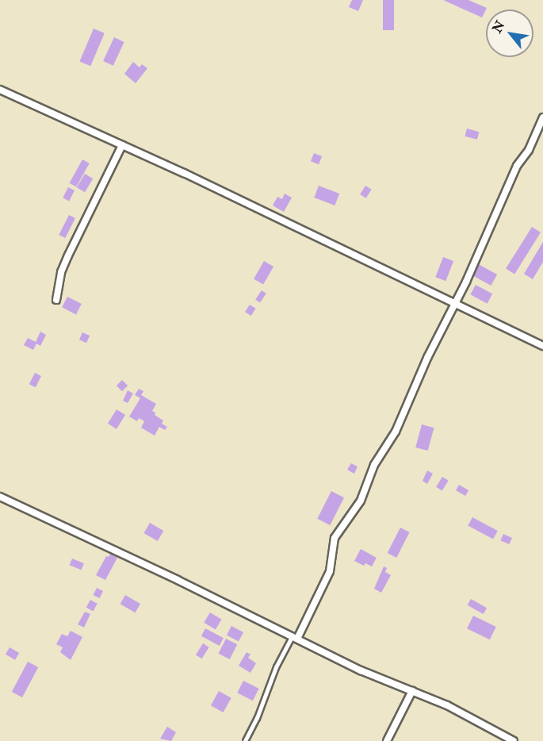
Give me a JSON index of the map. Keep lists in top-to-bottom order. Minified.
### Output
{"north":"top left"}
